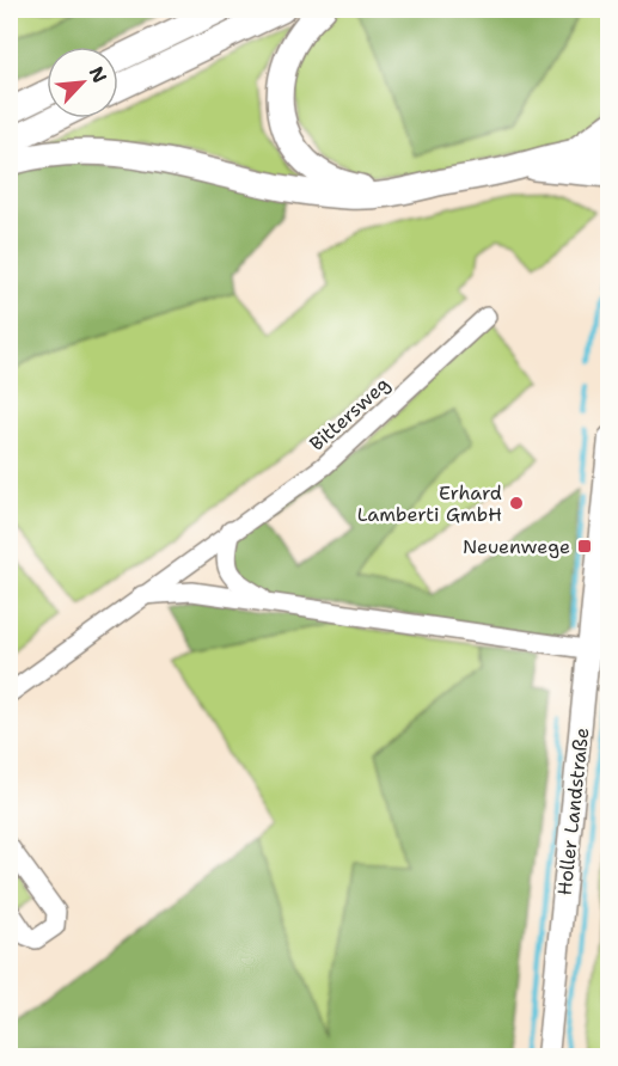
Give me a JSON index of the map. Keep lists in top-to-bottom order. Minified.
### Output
{"streets":{"main road":["Holler Landstraße"],"street":["Bittersweg"]},"places":{"other":["Erhard Lamberti GmbH"],"transit":["Neuenwege"]},"north":"top right"}
